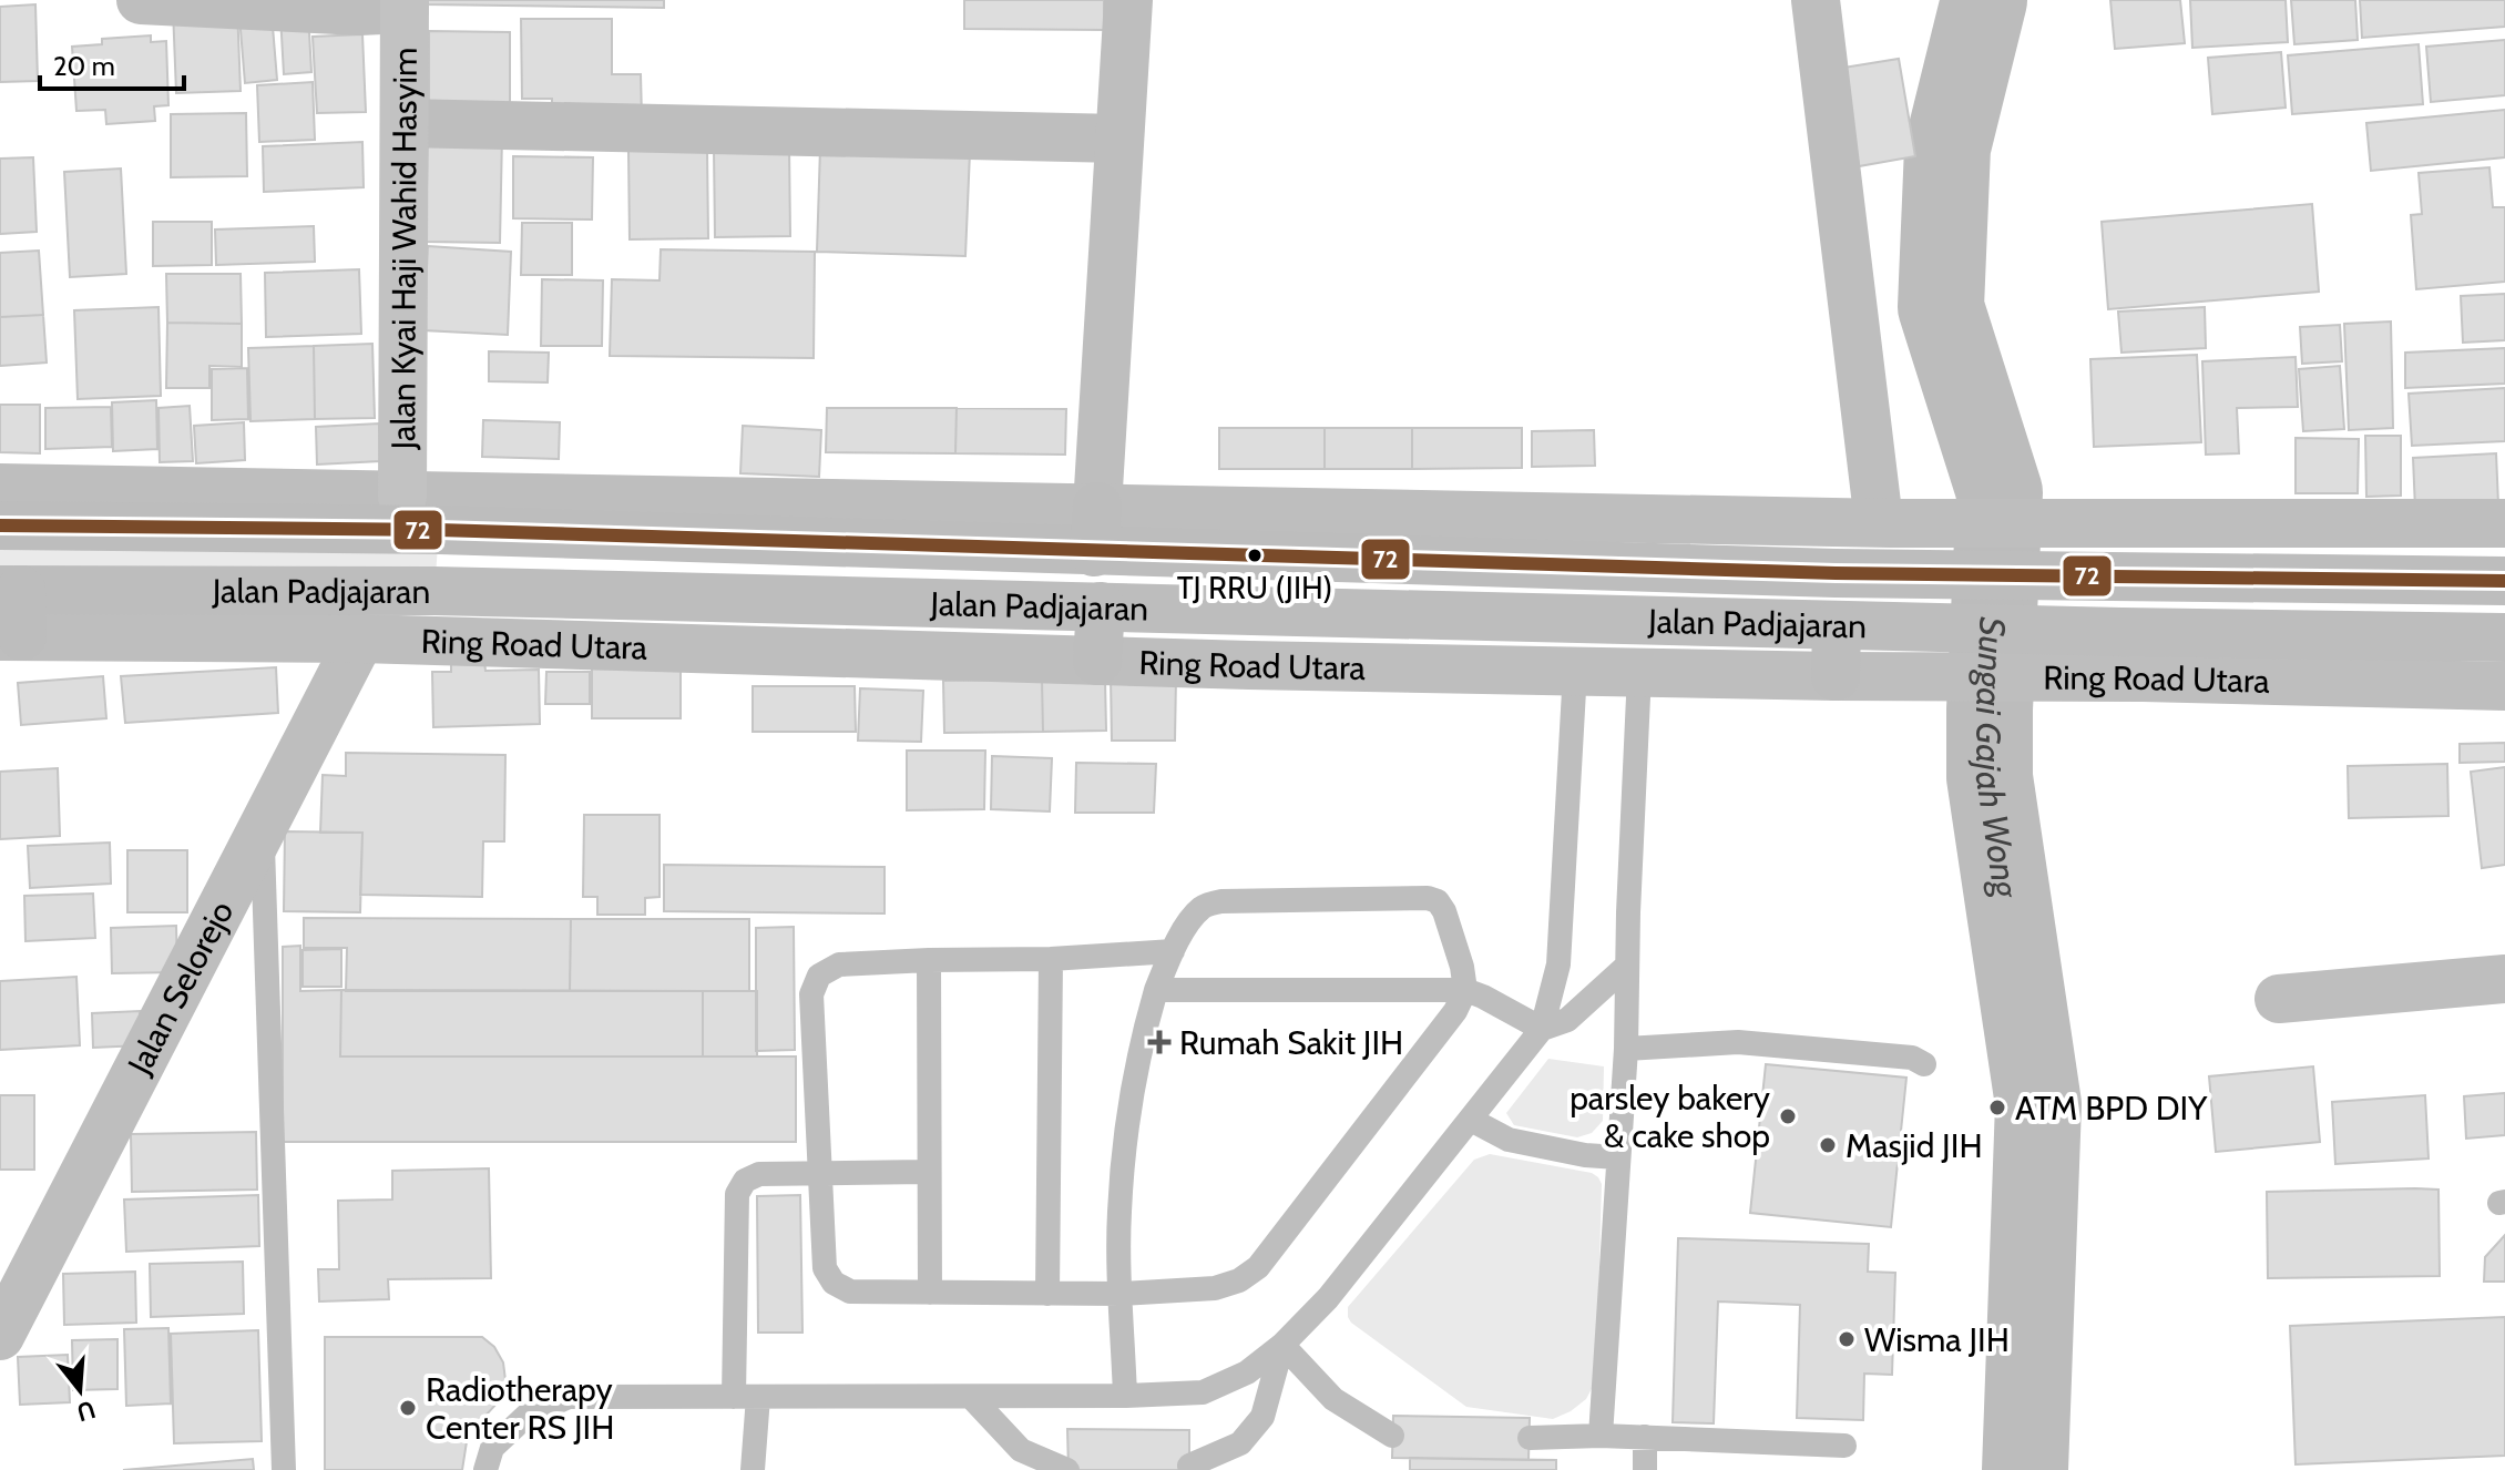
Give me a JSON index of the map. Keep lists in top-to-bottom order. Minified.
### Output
{"streets":{"highway":["Jalan Padjajaran"],"main road":["Jalan Kyai Haji Wahid Hasyim"],"street":["Ring Road Utara","Jalan Selorejo"]},"crossings":[["Jalan Padjajaran","Ring Road Utara"],["Ring Road Utara","Jalan Selorejo"]],"water":["Sungai Gajah Wong"],"places":{"other":["TJ RRU (JIH)","ATM BPD DIY","parsley bakery & cake shop","Masjid JIH","Wisma JIH","Radiotherapy Center RS JIH"],"health":["Rumah Sakit JIH"]},"lines":["transit line 72"],"scale_bar":"20 m","north":"bottom"}
